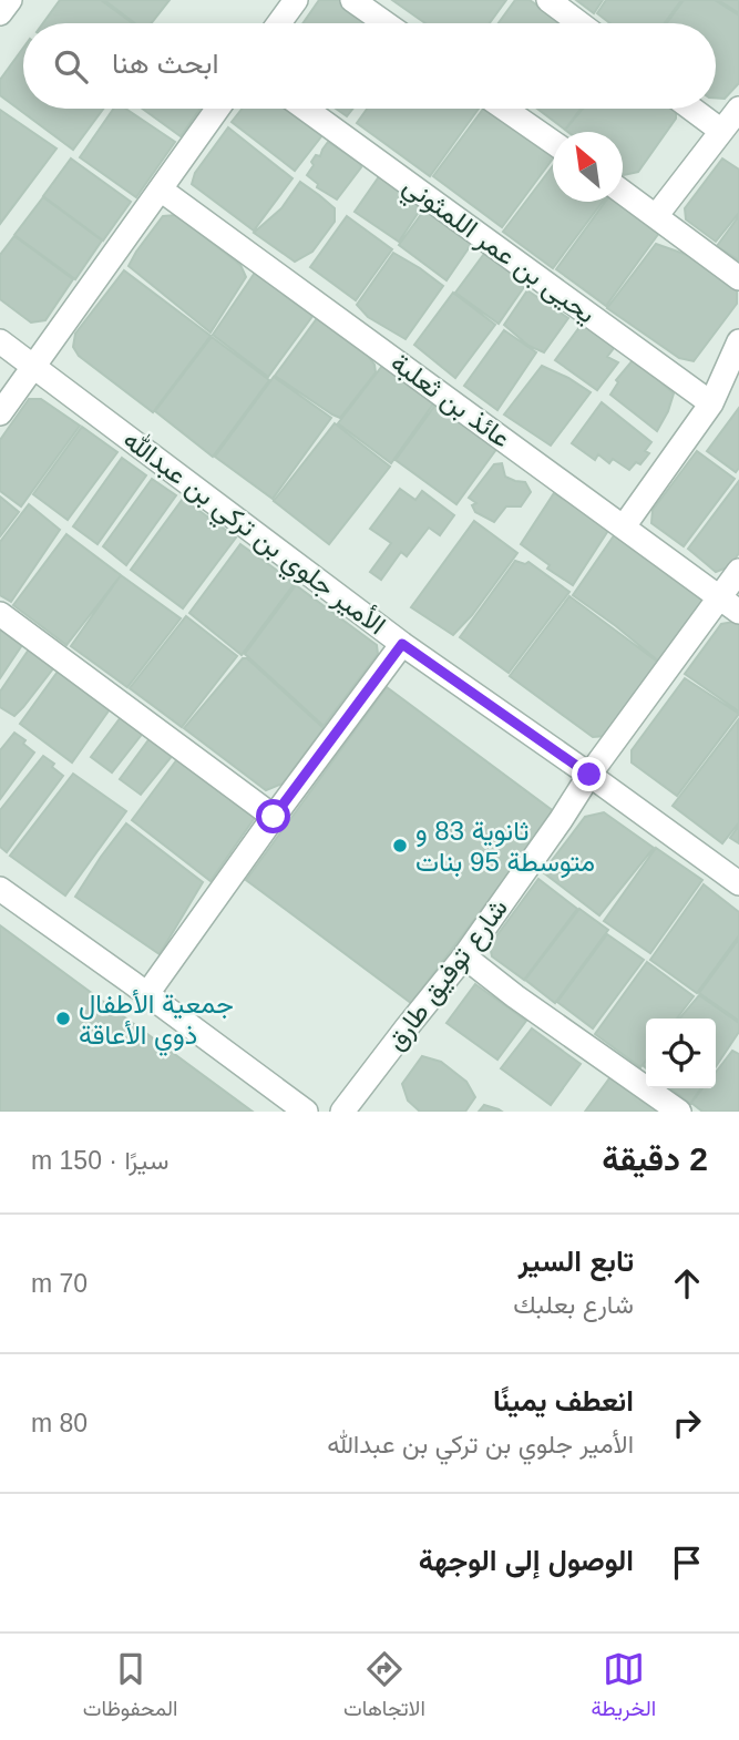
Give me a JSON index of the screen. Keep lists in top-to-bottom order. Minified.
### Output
{"streets":{"street":["يحيى بن عمر اللمثوني","عائذ بن ثعلبة","الأمير جلوي بن تركي بن عبدالله","شارع توفيق طارق"]},"crossings":[["عائذ بن ثعلبة","شارع توفيق طارق"],["الأمير جلوي بن تركي بن عبدالله","شارع توفيق طارق"]],"places":["ثانوية 83 و متوسطة 95 بنات","جمعية الأطفال ذوي الأعاقة"],"north":"top left","page":{"search":"ابحث هنا","heading":["2 دقيقة","سيرًا · 150 m"],"list":[["تابع السير","شارع بعلبك","70 m"],["انعطف يمينًا","الأمير جلوي بن تركي بن عبدالله","80 m"],"الوصول إلى الوجهة"],"nav":["الخريطة","الاتجاهات","المحفوظات"]}}
